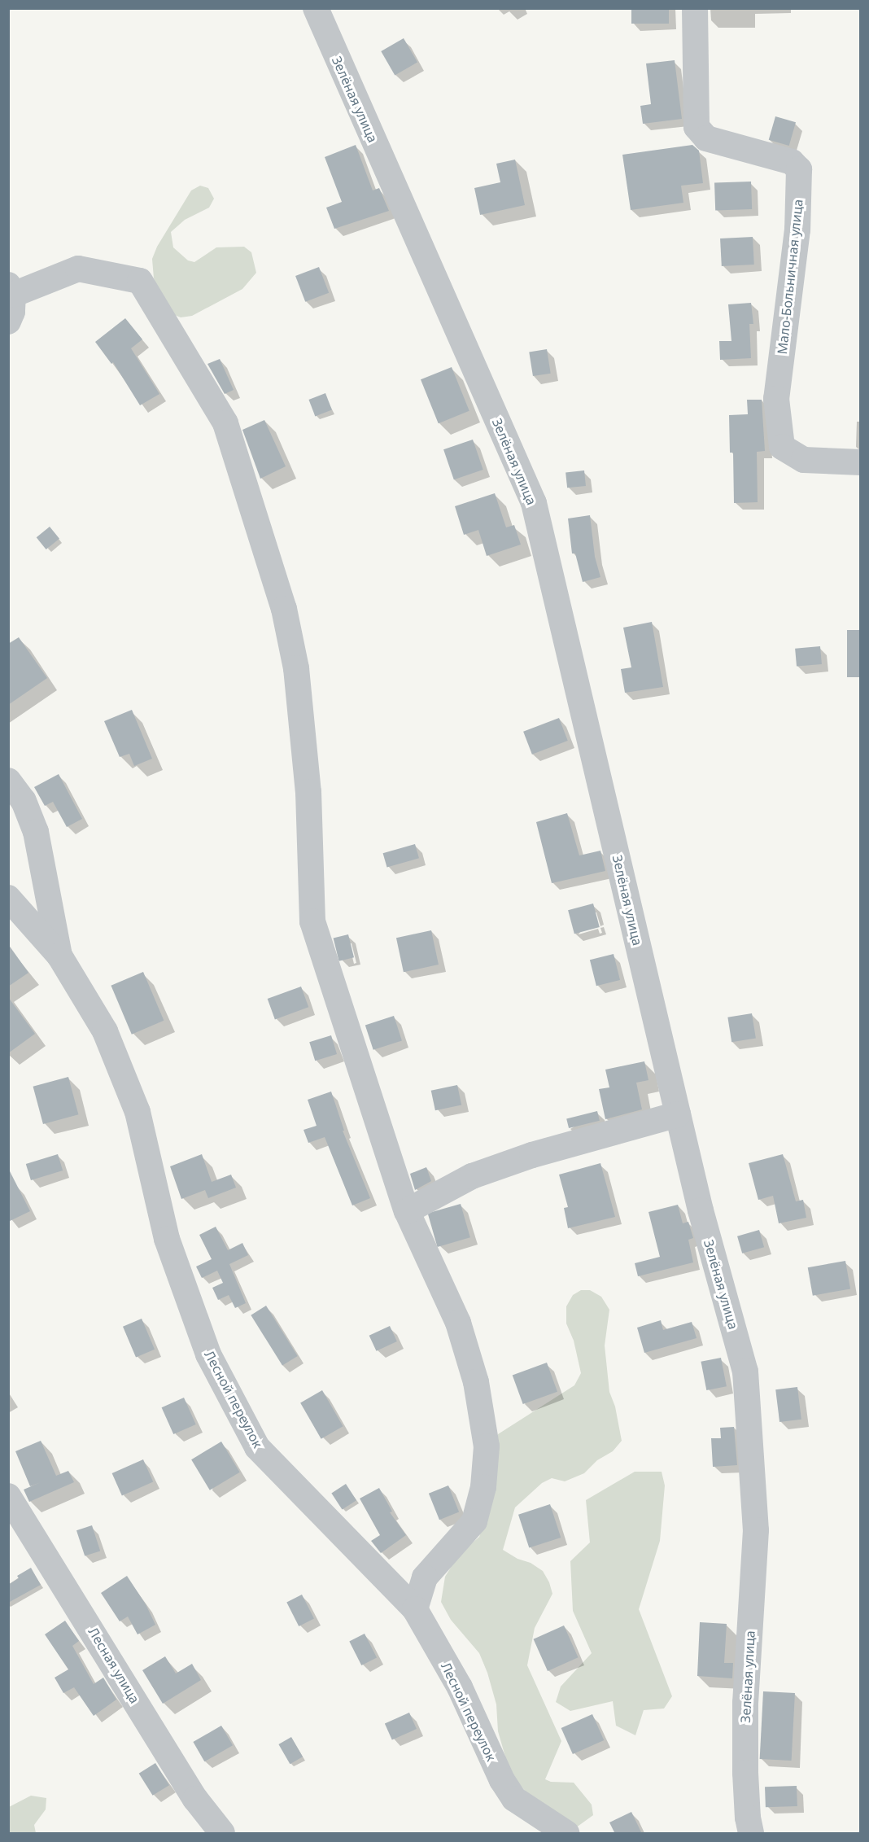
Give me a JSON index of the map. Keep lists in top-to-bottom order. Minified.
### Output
{"streets":{"street":["Зелёная улица","Мало-Больничная улица","Лесной переулок","Лесная улица"]}}
